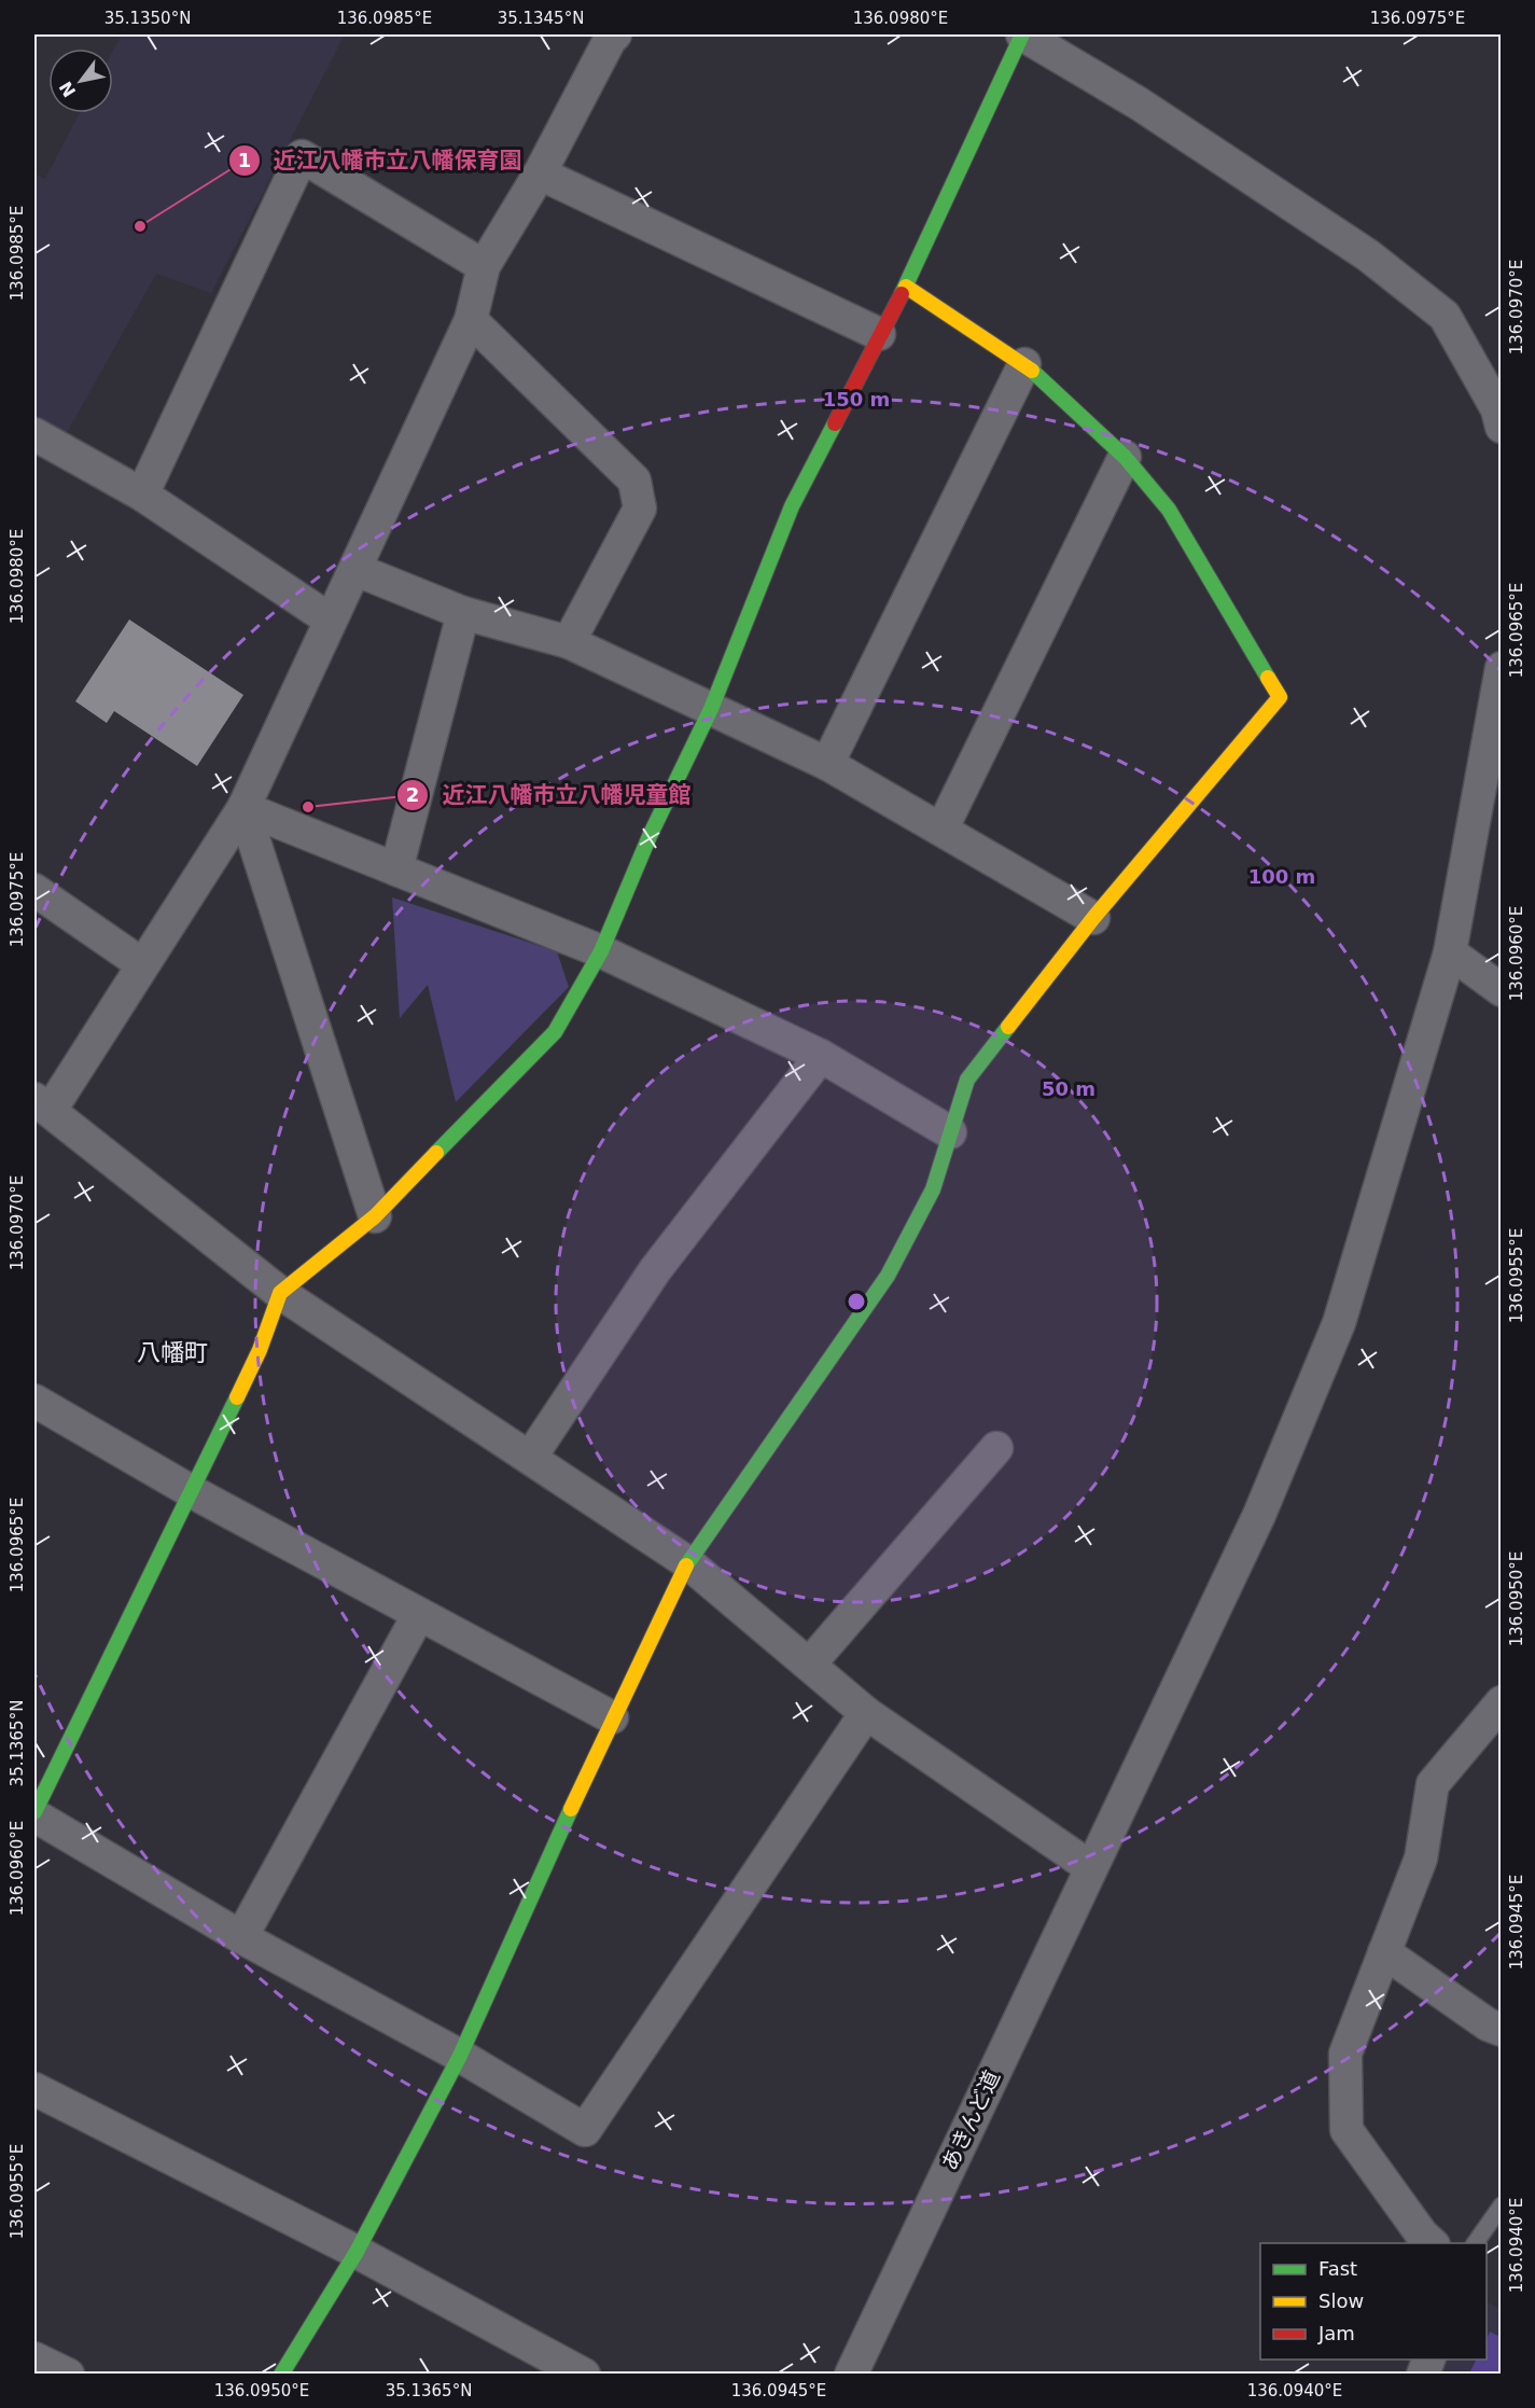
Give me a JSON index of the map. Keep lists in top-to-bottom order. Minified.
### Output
{"streets":{"street":["あきんど道"]},"districts":["八幡町"],"places":["近江八幡市立八幡保育園","近江八幡市立八幡児童館"],"legend":["Fast","Slow","Jam"],"north":"bottom left","coordinates":["35.1350°N","136.0985°E","35.1345°N","136.0980°E","136.0975°E","136.0970°E","136.0965°E","136.0960°E","136.0955°E","136.0950°E","35.1365°N","136.0945°E","136.0940°E"],"rings":["150 m","100 m","50 m"]}
